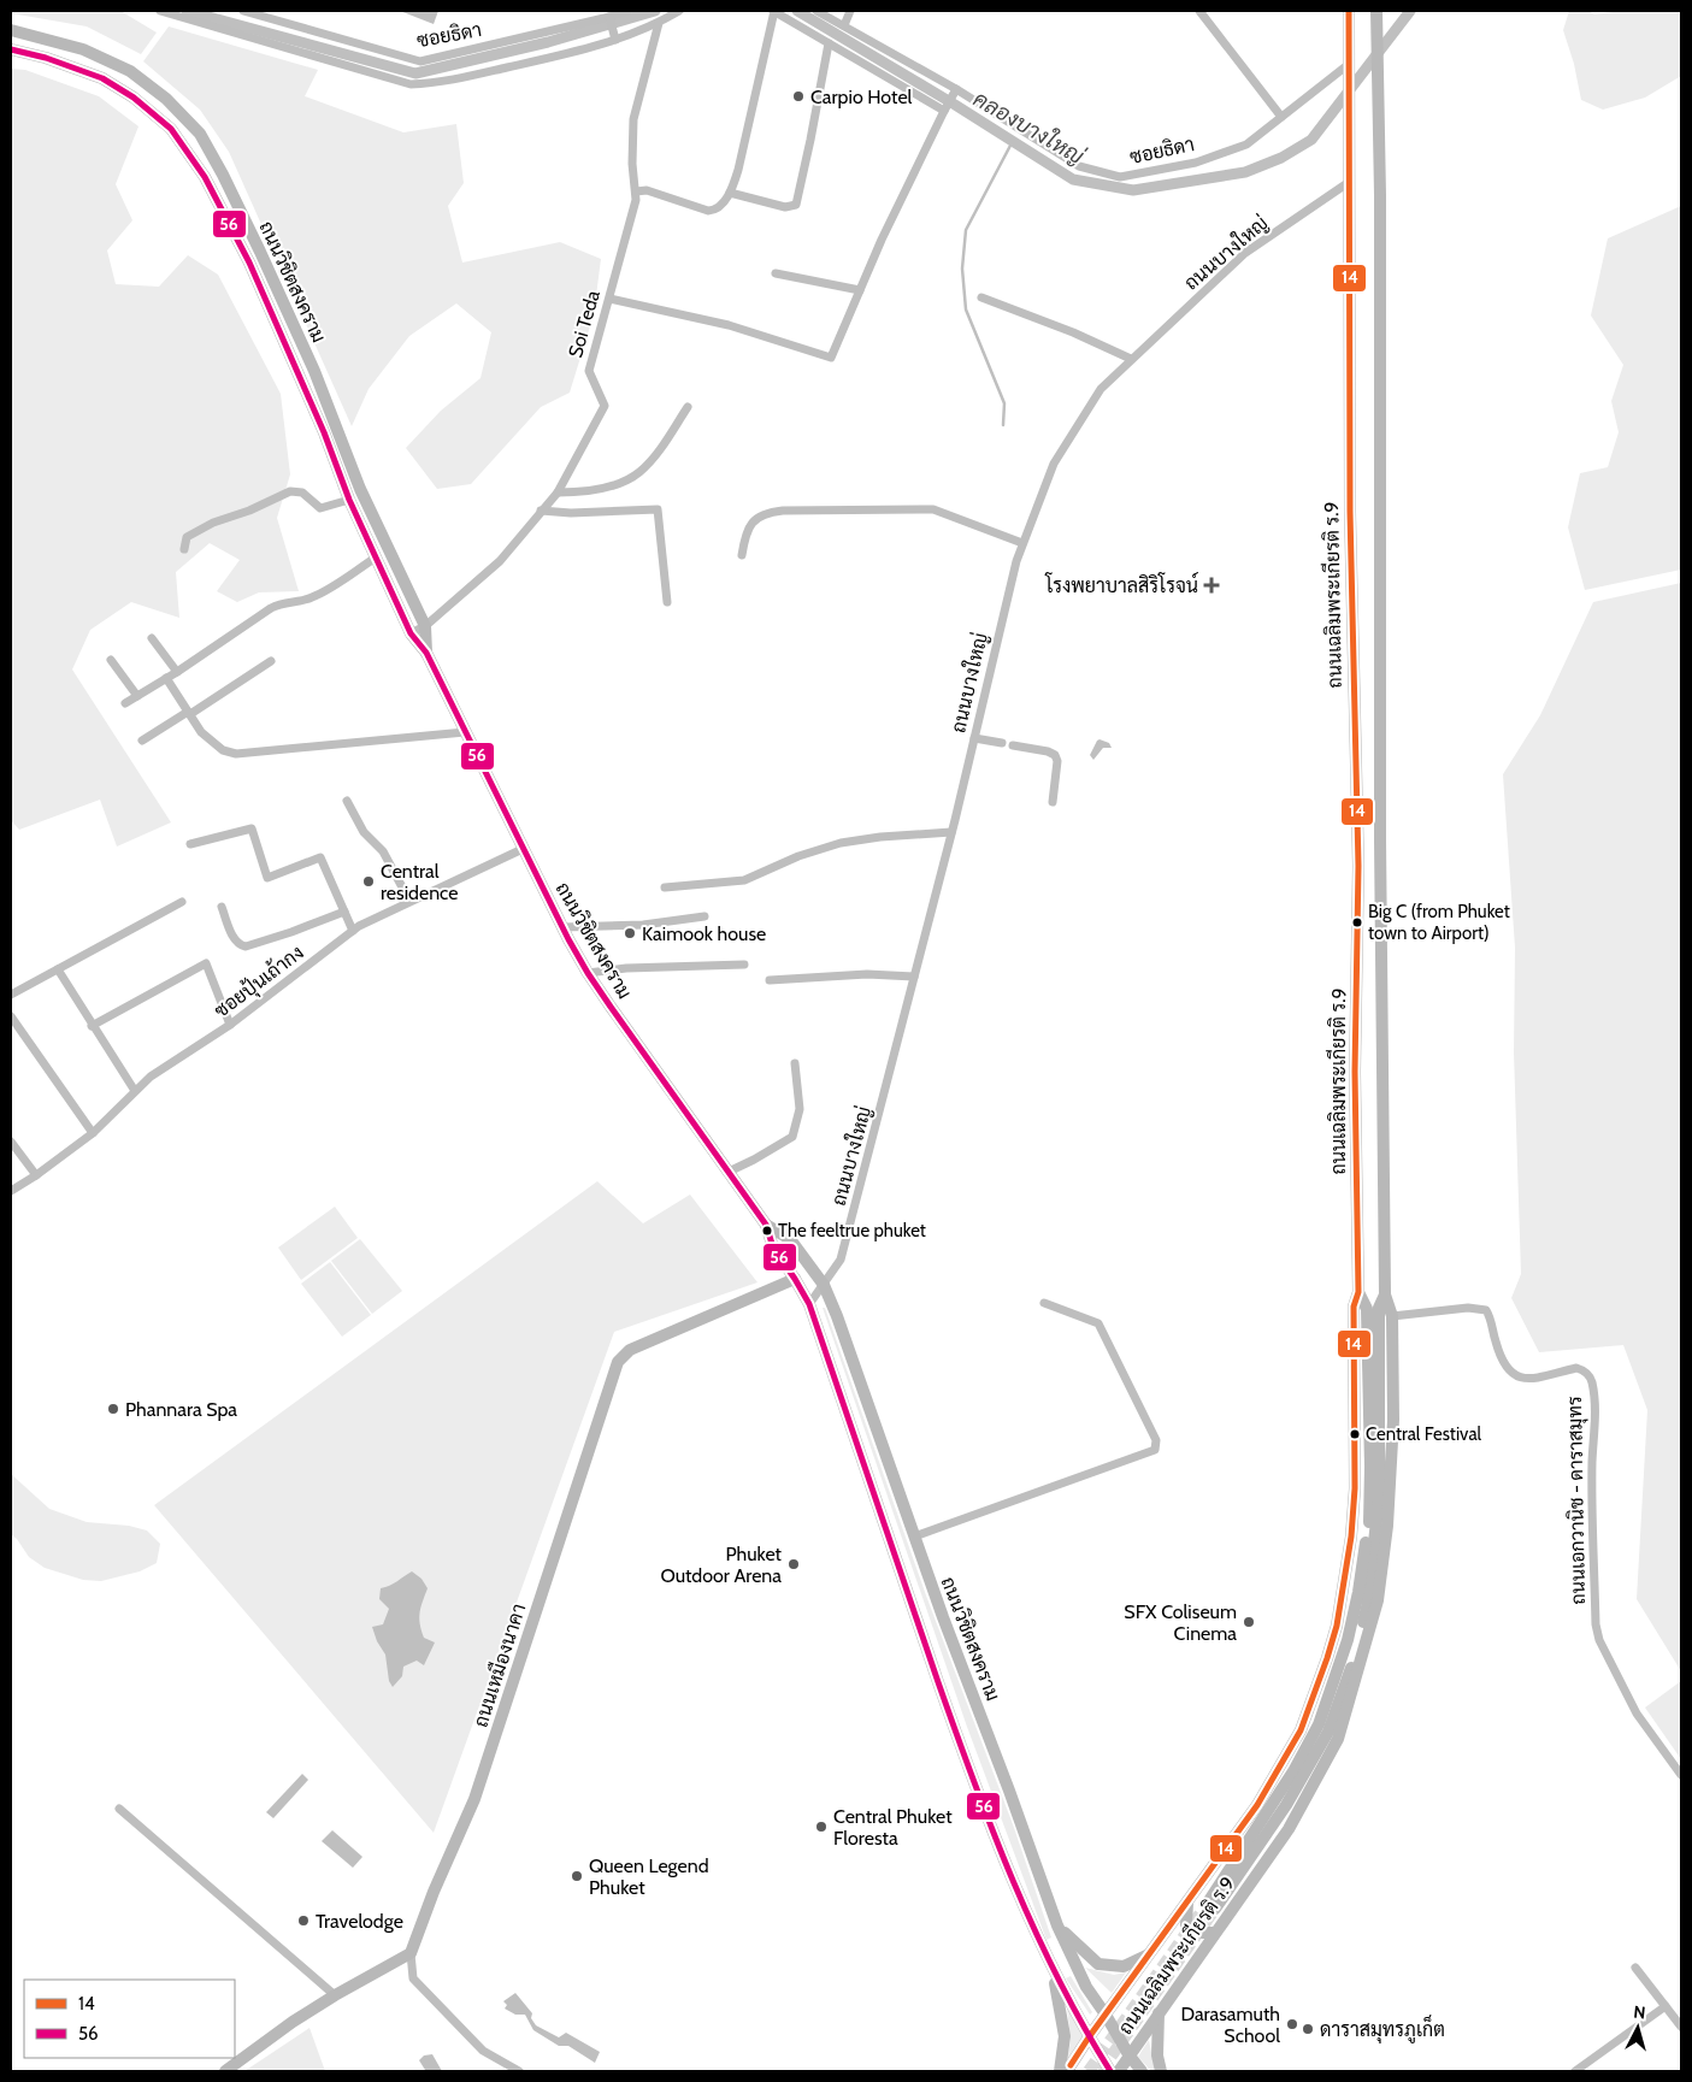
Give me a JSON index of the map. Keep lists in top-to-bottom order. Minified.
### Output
{"streets":{"main road":["ถนนวิชิตสงคราม","ถนนเฉลิมพระเกียรติ ร.9","ถนนเหมืองนาคา"],"street":["ซอยธิดา","ถนนบางใหญ่","Soi Teda","ซอยปุ้นเถ้ากง","ถนนเอกวานิช - ดาราสมุทร"]},"crossings":[["ซอยธิดา","ถนนเฉลิมพระเกียรติ ร.9"],["ถนนบางใหญ่","ถนนวิชิตสงคราม"],["ถนนบางใหญ่","ถนนเฉลิมพระเกียรติ ร.9"],["ถนนวิชิตสงคราม","Soi Teda"],["ถนนวิชิตสงคราม","ถนนเฉลิมพระเกียรติ ร.9"],["ถนนวิชิตสงคราม","ซอยปุ้นเถ้ากง"],["ถนนวิชิตสงคราม","ถนนเหมืองนาคา"],["ถนนเฉลิมพระเกียรติ ร.9","ถนนเอกวานิช - ดาราสมุทร"]],"water":["คลองบางใหญ่"],"places":{"other":["Carpio Hotel","Central residence","Big C (from Phuket town to Airport)","Kaimook house","The feeltrue phuket","Phannara Spa","Central Festival","Phuket Outdoor Arena","SFX Coliseum Cinema","Central Phuket Floresta","Queen Legend Phuket","Travelodge","Darasamuth School","ดาราสมุทรภูเก็ต"],"health":["โรงพยาบาลสิริโรจน์"]},"lines":["transit line 14","transit line 56"],"legend":["14","56"],"north":"top"}
